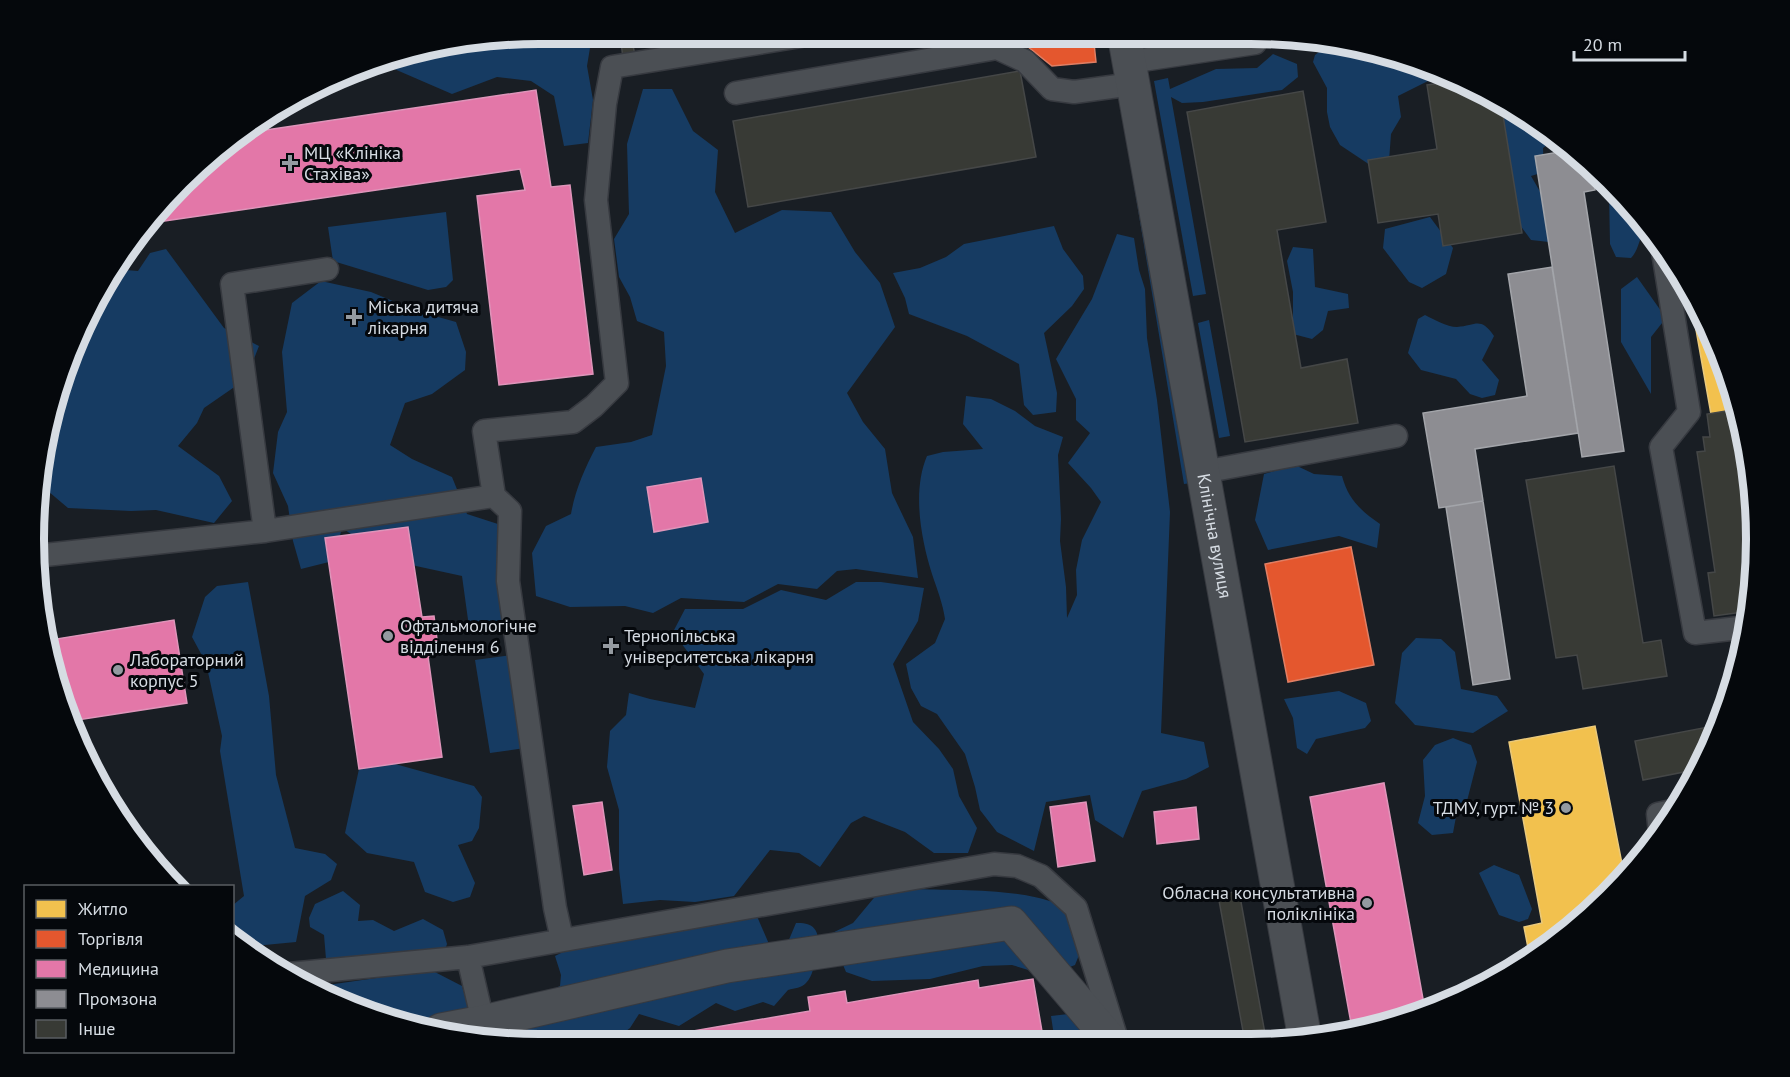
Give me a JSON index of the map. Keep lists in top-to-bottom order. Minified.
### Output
{"streets":{"street":["Клінічна вулиця"]},"places":{"health":["МЦ «Клініка Стахіва»","Міська дитяча лікарня","Тернопільська університетська лікарня"],"other":["Офтальмологічне відділення 6","Лабораторний корпус 5","ТДМУ, гурт. № 3","Обласна консультативна поліклініка"]},"legend":["Житло","Торгівля","Медицина","Промзона","Інше"],"scale_bar":"20 m"}
